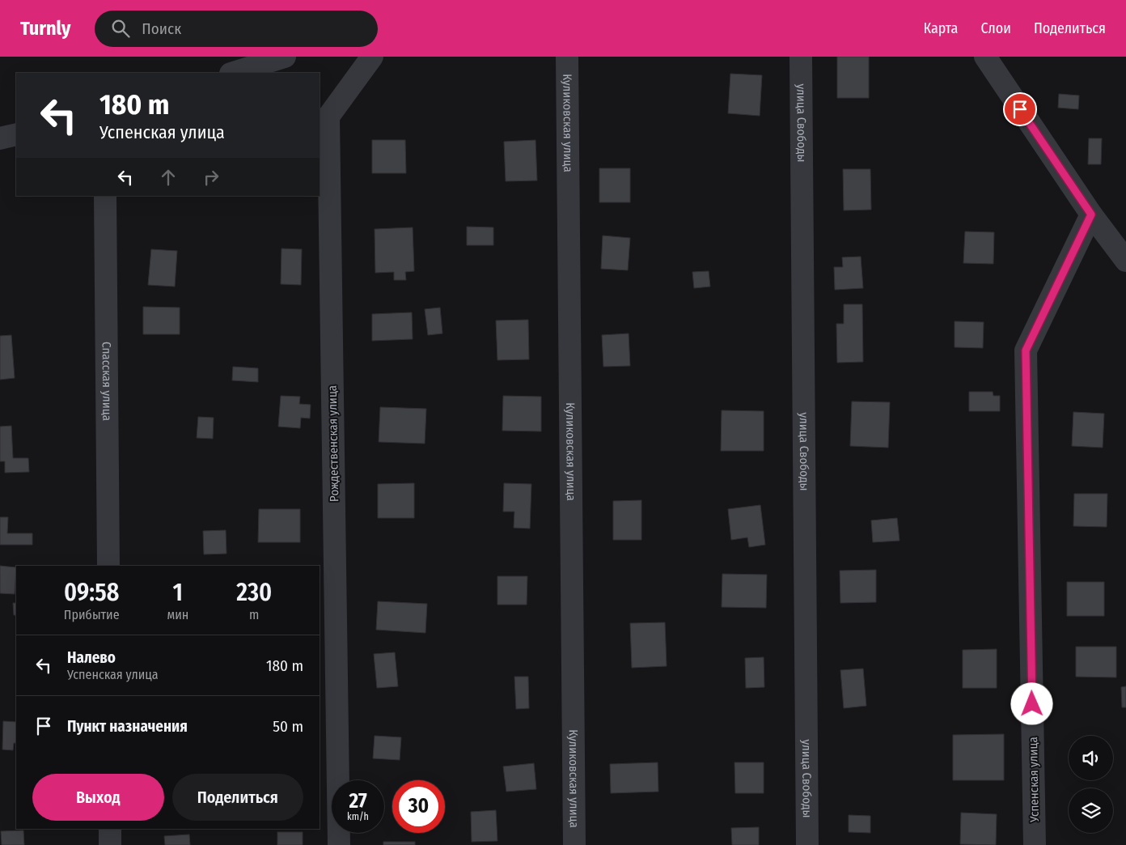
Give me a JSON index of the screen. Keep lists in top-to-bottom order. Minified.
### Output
{"streets":{"street":["Куликовская улица","улица Свободы","Спасская улица","Рождественская улица","Успенская улица"]},"page":{"header":"Turnly","search":"Поиск","nav":["Карта","Слои","Поделиться"],"turn":["180 m","Успенская улица"],"eta":["09:58","Прибытие","1","мин","230","m"],"list":[{"name":"Налево","note":"Успенская улица","value":"180 m"},{"name":"Пункт назначения","value":"50 m"}],"buttons":["Выход","Поделиться"],"speed":"27 km/h","limit":"30"}}
